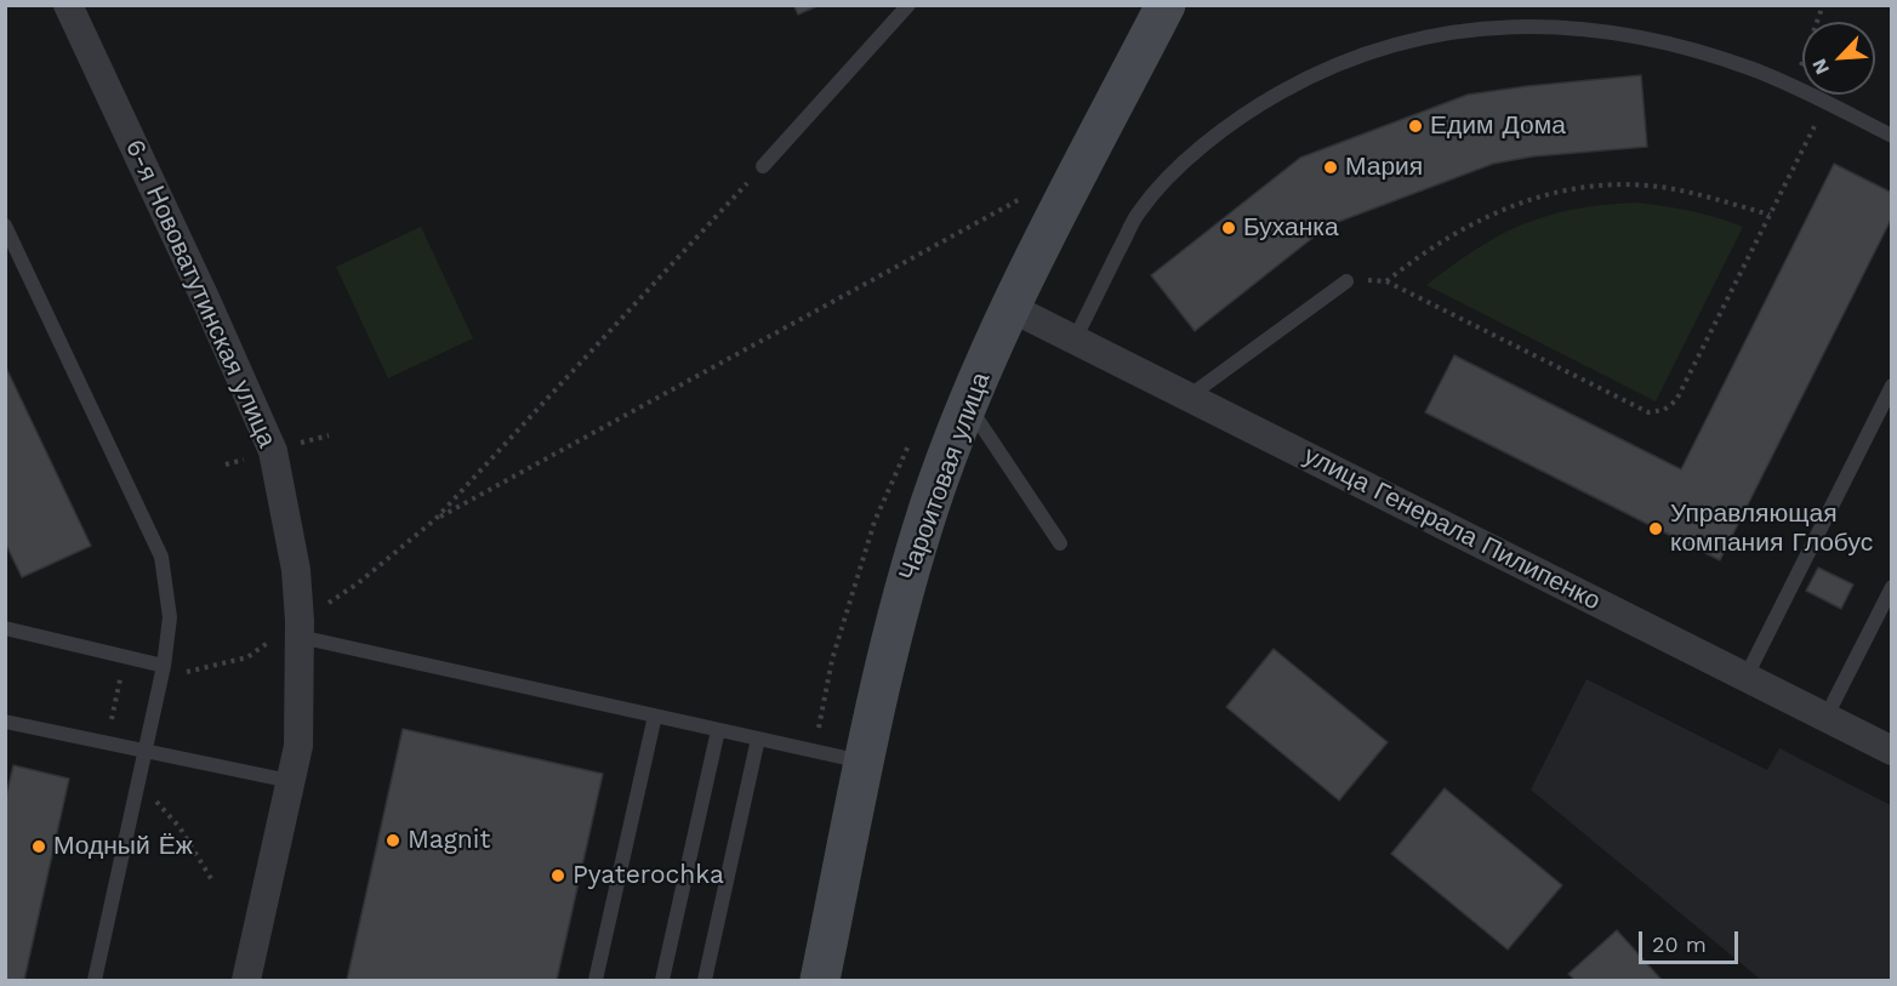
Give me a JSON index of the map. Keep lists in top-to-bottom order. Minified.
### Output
{"streets":{"street":["6-я Нововатутинская улица","Чароитовая улица","улица Генерала Пилипенко"]},"crossings":[["Чароитовая улица","улица Генерала Пилипенко"]],"places":["Едим Дома","Мария","Буханка","Управляющая компания Глобус","Magnit","Модный Ёж","Pyaterochka"],"scale_bar":"20 m","north":"bottom left"}
